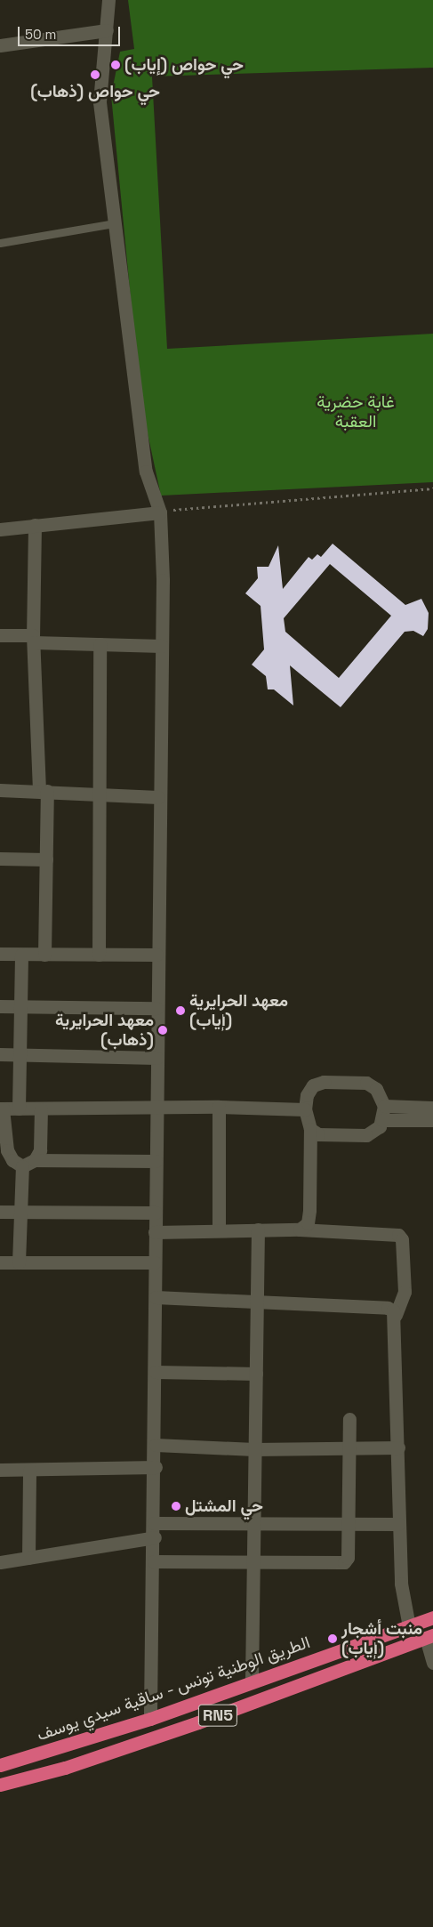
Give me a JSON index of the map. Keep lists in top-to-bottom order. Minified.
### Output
{"streets":{"highway":["الطريق الوطنية تونس - ساقية سيدي يوسف","RN5"]},"parks":["غابة حضرية العقبة"],"places":["حي حواص (إياب)","حي حواص (ذهاب)","معهد الحرايرية (إياب)","معهد الحرايرية (ذهاب)","حي المشتل","منبت أشجار (إياب)"],"scale_bar":"50 m"}
